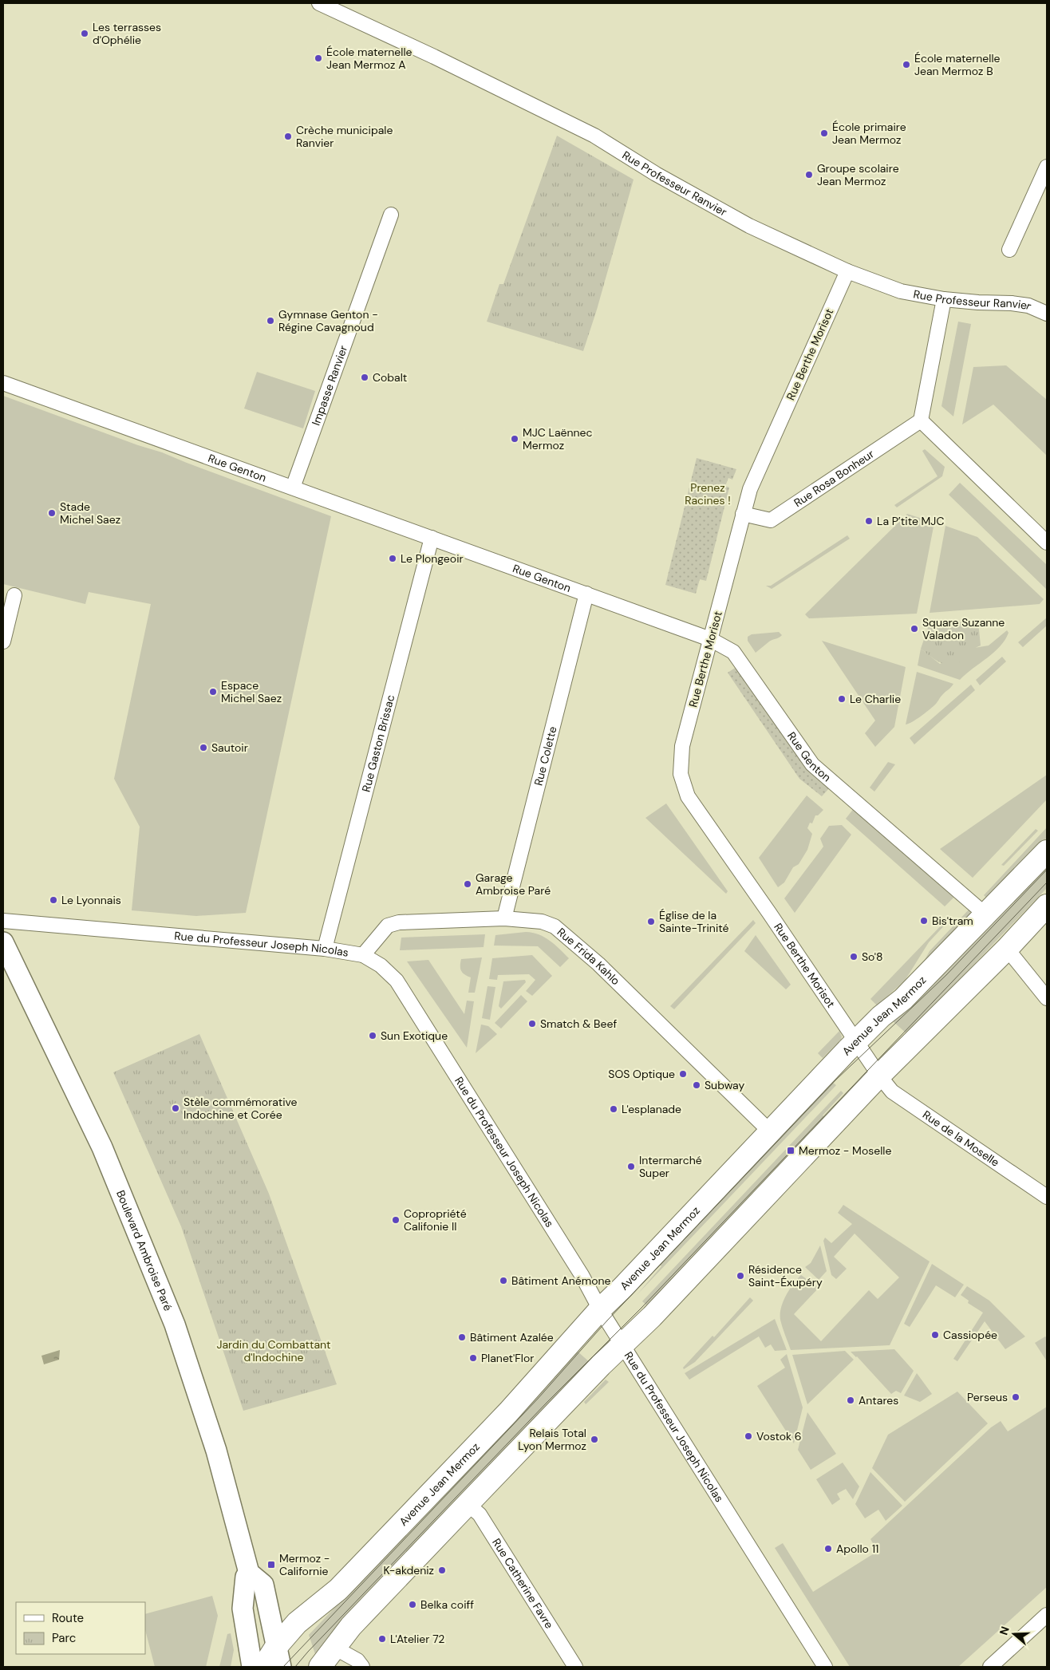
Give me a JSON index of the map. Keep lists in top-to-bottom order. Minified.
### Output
{"streets":{"main road":["Avenue Jean Mermoz"],"street":["Rue Professeur Ranvier","Rue Berthe Morisot","Impasse Ranvier","Rue Genton","Rue Rosa Bonheur","Rue Gaston Brissac","Rue Colette","Rue du Professeur Joseph Nicolas","Rue Frida Kahlo","Rue de la Moselle","Boulevard Ambroise Paré","Rue Catherine Favre"]},"crossings":[["Rue Professeur Ranvier","Rue Berthe Morisot"],["Rue Berthe Morisot","Rue Genton"],["Rue Berthe Morisot","Rue Rosa Bonheur"],["Rue Berthe Morisot","Avenue Jean Mermoz"],["Rue Berthe Morisot","Rue de la Moselle"],["Impasse Ranvier","Rue Genton"],["Rue Genton","Rue Gaston Brissac"],["Rue Genton","Rue Colette"],["Rue Genton","Avenue Jean Mermoz"],["Rue Gaston Brissac","Rue du Professeur Joseph Nicolas"],["Rue Colette","Rue Frida Kahlo"],["Rue du Professeur Joseph Nicolas","Rue Frida Kahlo"],["Rue du Professeur Joseph Nicolas","Avenue Jean Mermoz"],["Rue Frida Kahlo","Avenue Jean Mermoz"],["Avenue Jean Mermoz","Rue de la Moselle"]],"parks":["Prenez Racines !","Jardin du Combattant d'Indochine"],"places":{"other":["Les terrasses d'Ophélie","École maternelle Jean Mermoz A","École maternelle Jean Mermoz B","École primaire Jean Mermoz","Crèche municipale Ranvier","Groupe scolaire Jean Mermoz","Gymnase Genton - Régine Cavagnoud","Cobalt","MJC Laënnec Mermoz","Stade Michel Saez","La P’tite MJC","Le Plongeoir","Square Suzanne Valadon","Espace Michel Saez","Le Charlie","Sautoir","Garage Ambroise Paré","Le Lyonnais","Bis'tram","Église de la Sainte-Trinité","So'8","Smatch & Beef","Sun Exotique","SOS Optique","Subway","Stèle commémorative Indochine et Corée","L'esplanade","Intermarché Super","Copropriété Califonie II","Résidence Saint-Éxupéry","Bâtiment Anémone","Cassiopée","Bâtiment Azalée","Planet'Flor","Perseus","Antares","Vostok 6","Relais Total Lyon Mermoz","Apollo 11","K-akdeniz","Belka coiff","L'Atelier 72"],"transit":["Mermoz - Moselle","Mermoz - Californie"]},"legend":["Route","Parc"],"north":"left"}
